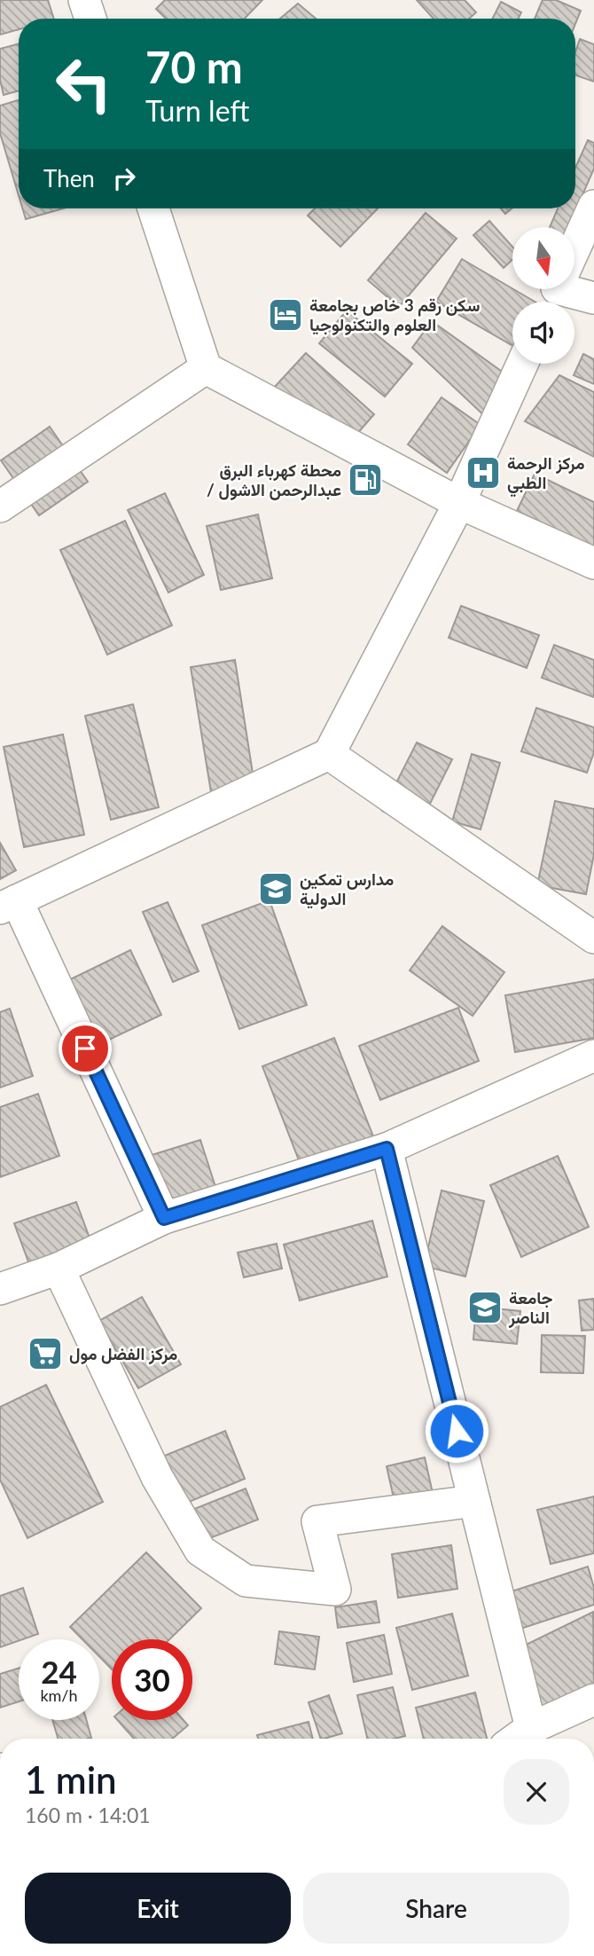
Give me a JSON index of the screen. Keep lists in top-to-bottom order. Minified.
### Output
{"places":{"hotel":["سكن رقم 3 خاص بجامعة العلوم والتكنولوجيا"],"hospital":["مركز الرحمة الطبي"],"fuel station":["محطة كهرباء البرق / عبدالرحمن الاشول"],"school or university":["مدارس تمكين الدولية","جامعة الناصر"],"supermarket":["مركز الفضل مول"]},"north":"bottom","page":{"turn":["70 m","Turn left"],"then":"Then","speed":"24 km/h","limit":"30","heading":["1 min","160 m · 14:01"],"buttons":["Exit","Share"]}}
